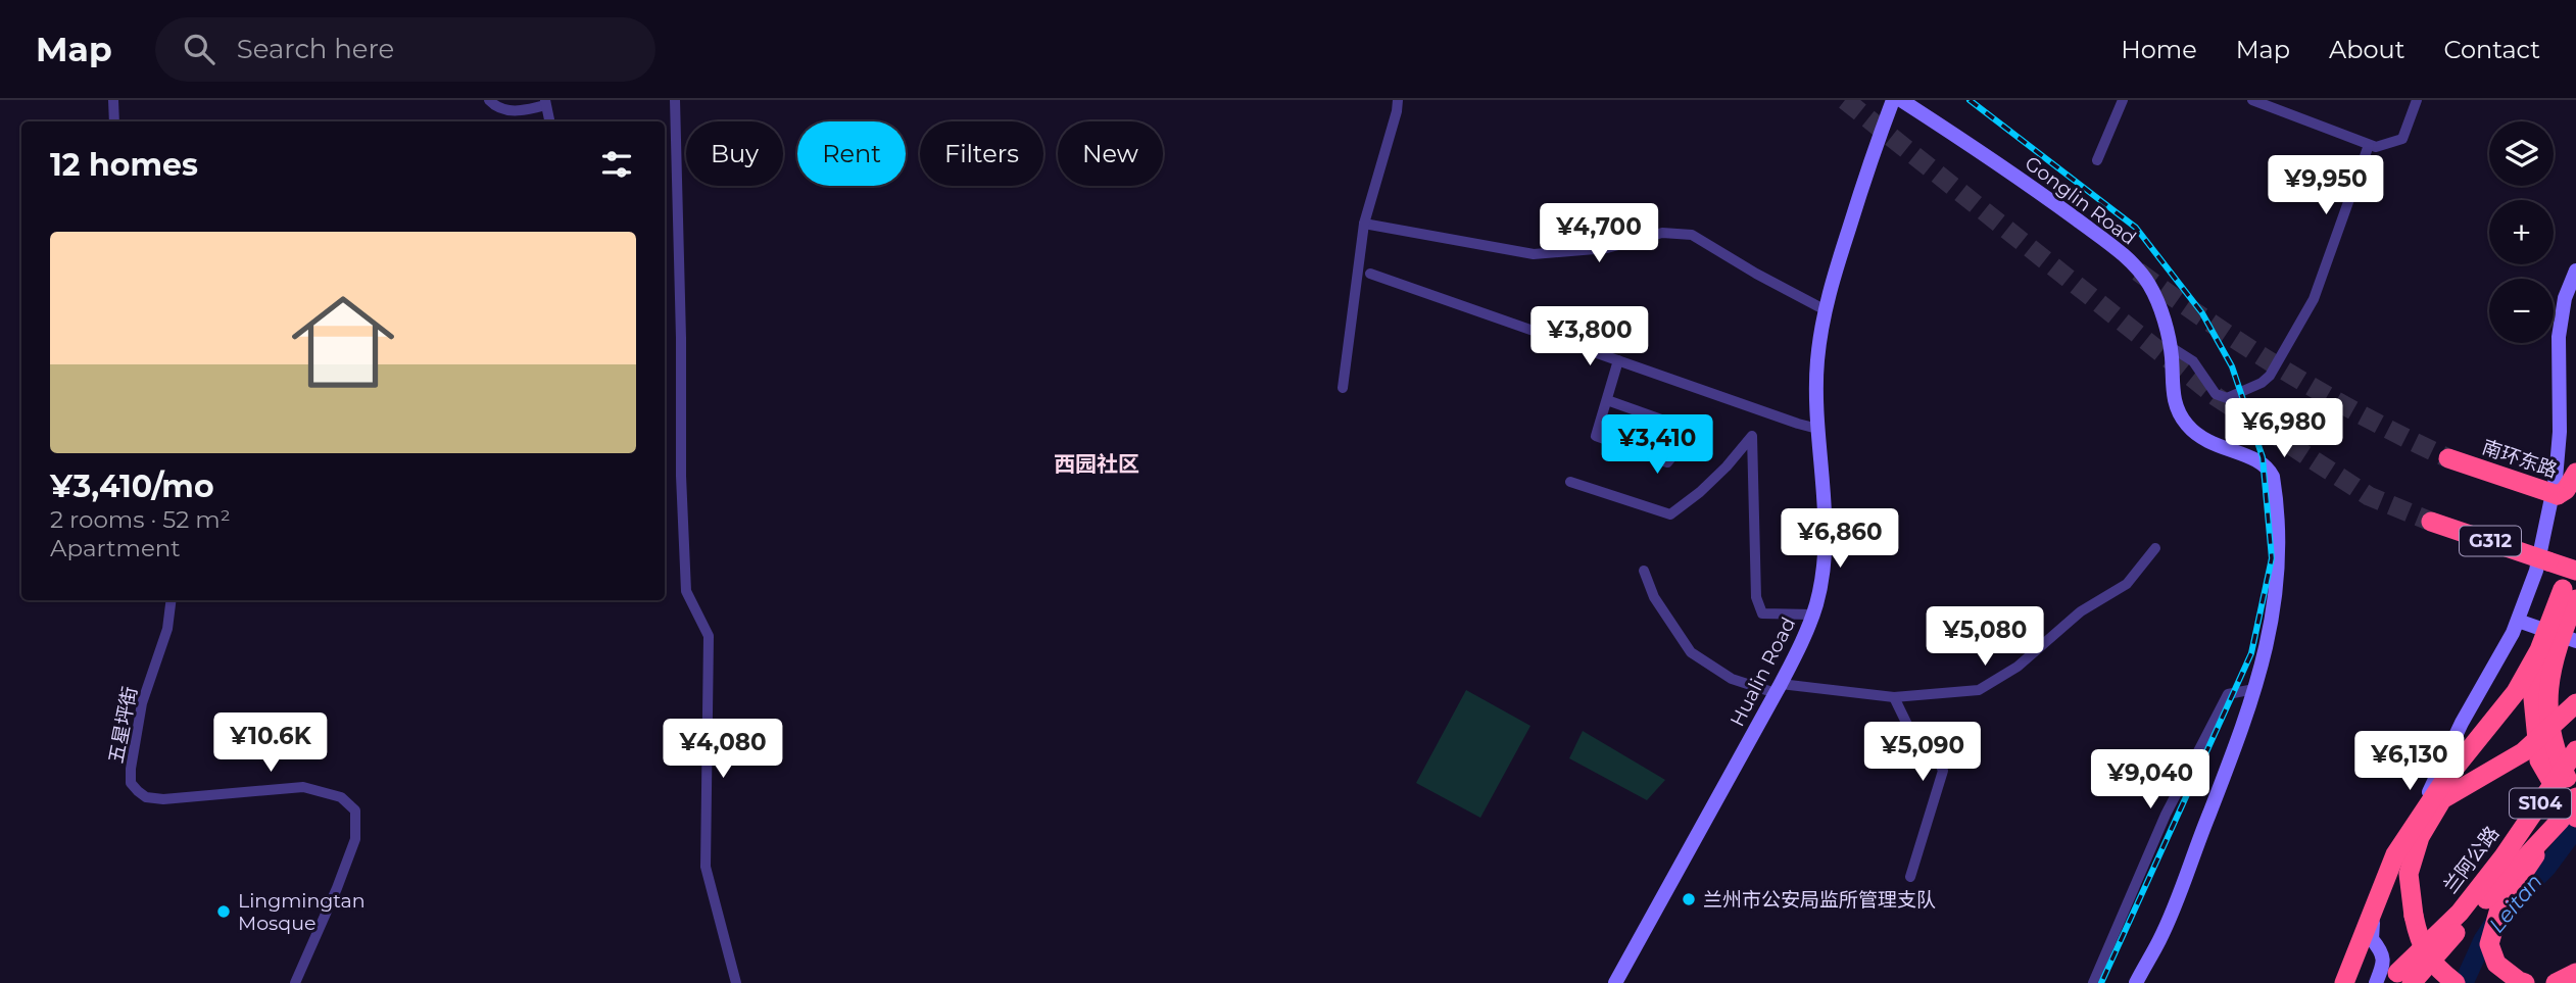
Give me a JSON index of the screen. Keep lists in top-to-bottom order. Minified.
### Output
{"streets":{"highway":["南环东路","G312","S104","兰阿公路"],"street":["Gonglin Road","Hualin Road","五星坪街"]},"districts":["西园社区"],"water":["Leitan"],"places":["兰州市公安局监所管理支队","Lingmingtan Mosque"],"page":{"header":"Map","search":"Search here","nav":["Home","Map","About","Contact"],"map_buttons":["+","−"],"chip":["Buy","Rent","Filters","New"],"heading":"12 homes","price":["¥9,950","¥4,700","¥3,800","¥6,980","¥3,410","¥6,860","¥5,080","¥10.6K","¥4,080","¥5,090","¥6,130","¥9,040"],"list":[{"name":"¥3,410/mo","note":"2 rooms · 52 m² · Apartment"}]}}
